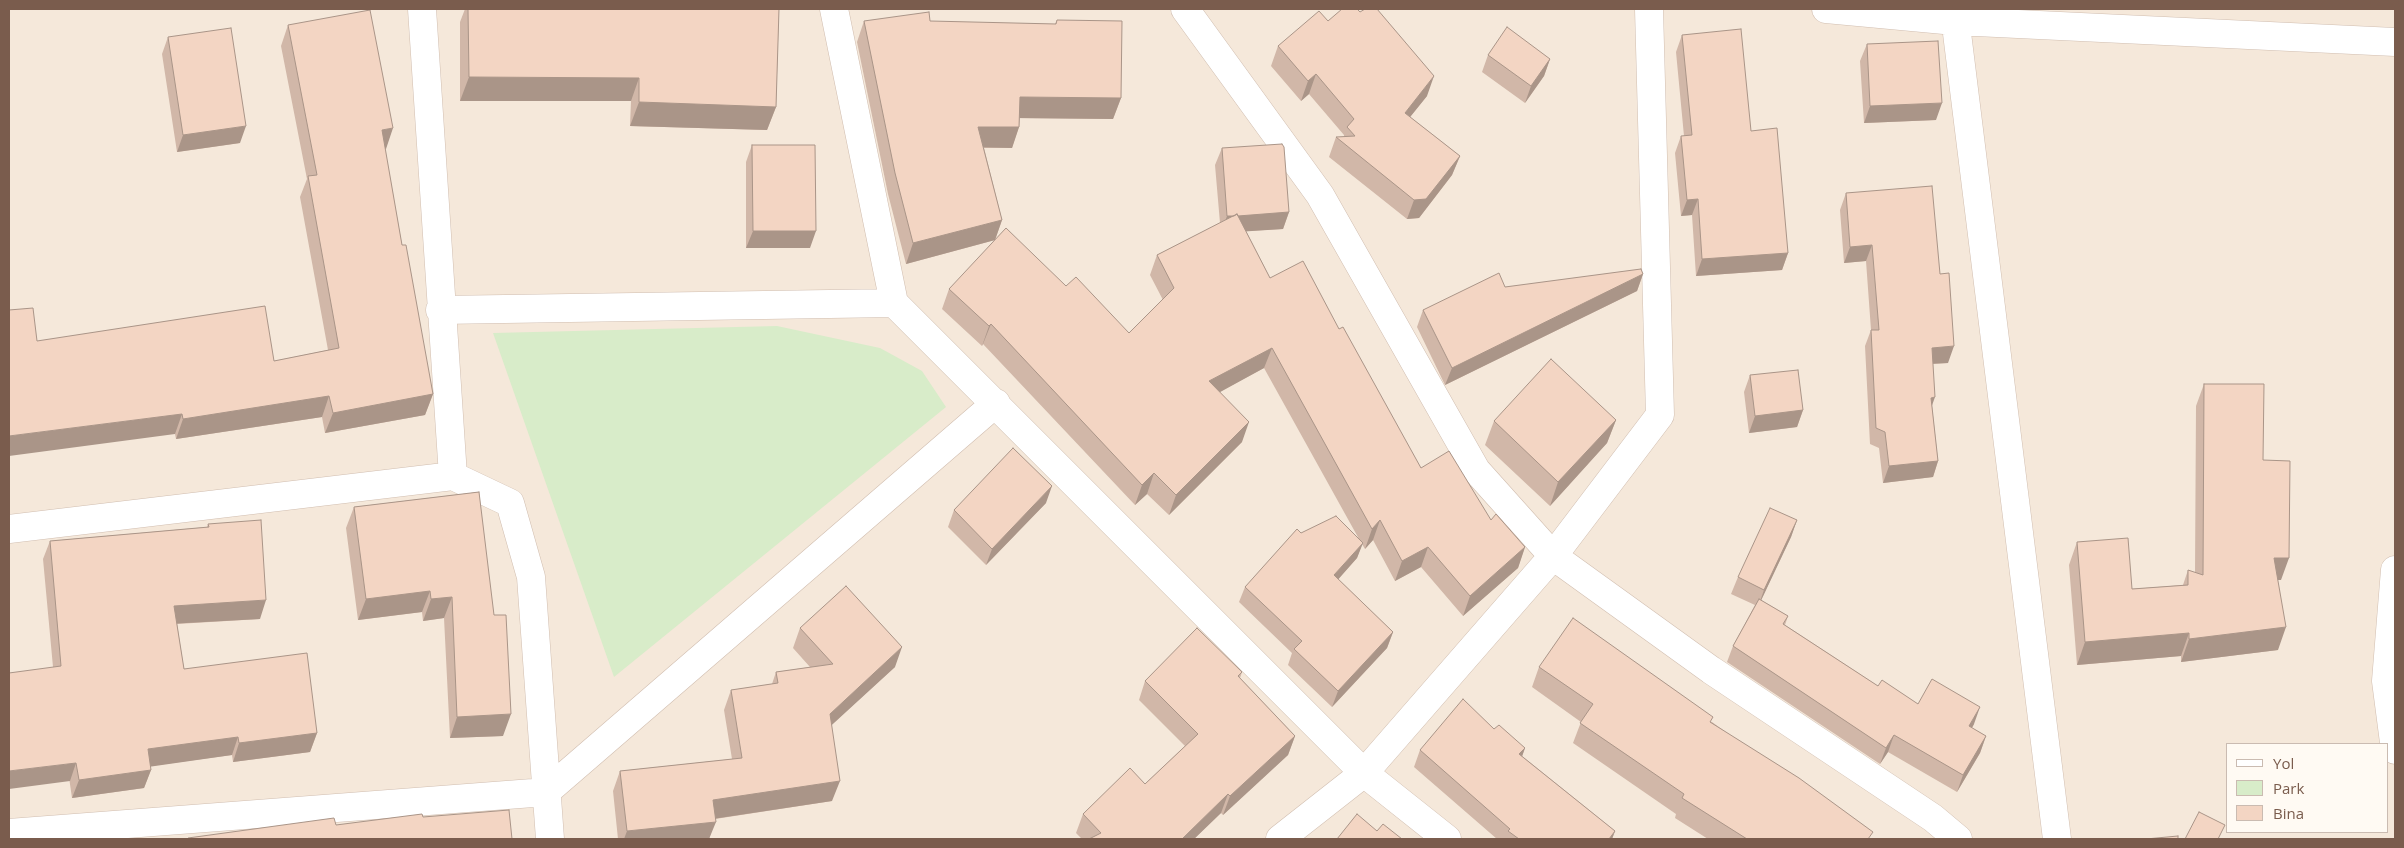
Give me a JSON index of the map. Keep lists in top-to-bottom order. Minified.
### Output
{"legend":["Yol","Park","Bina"]}
